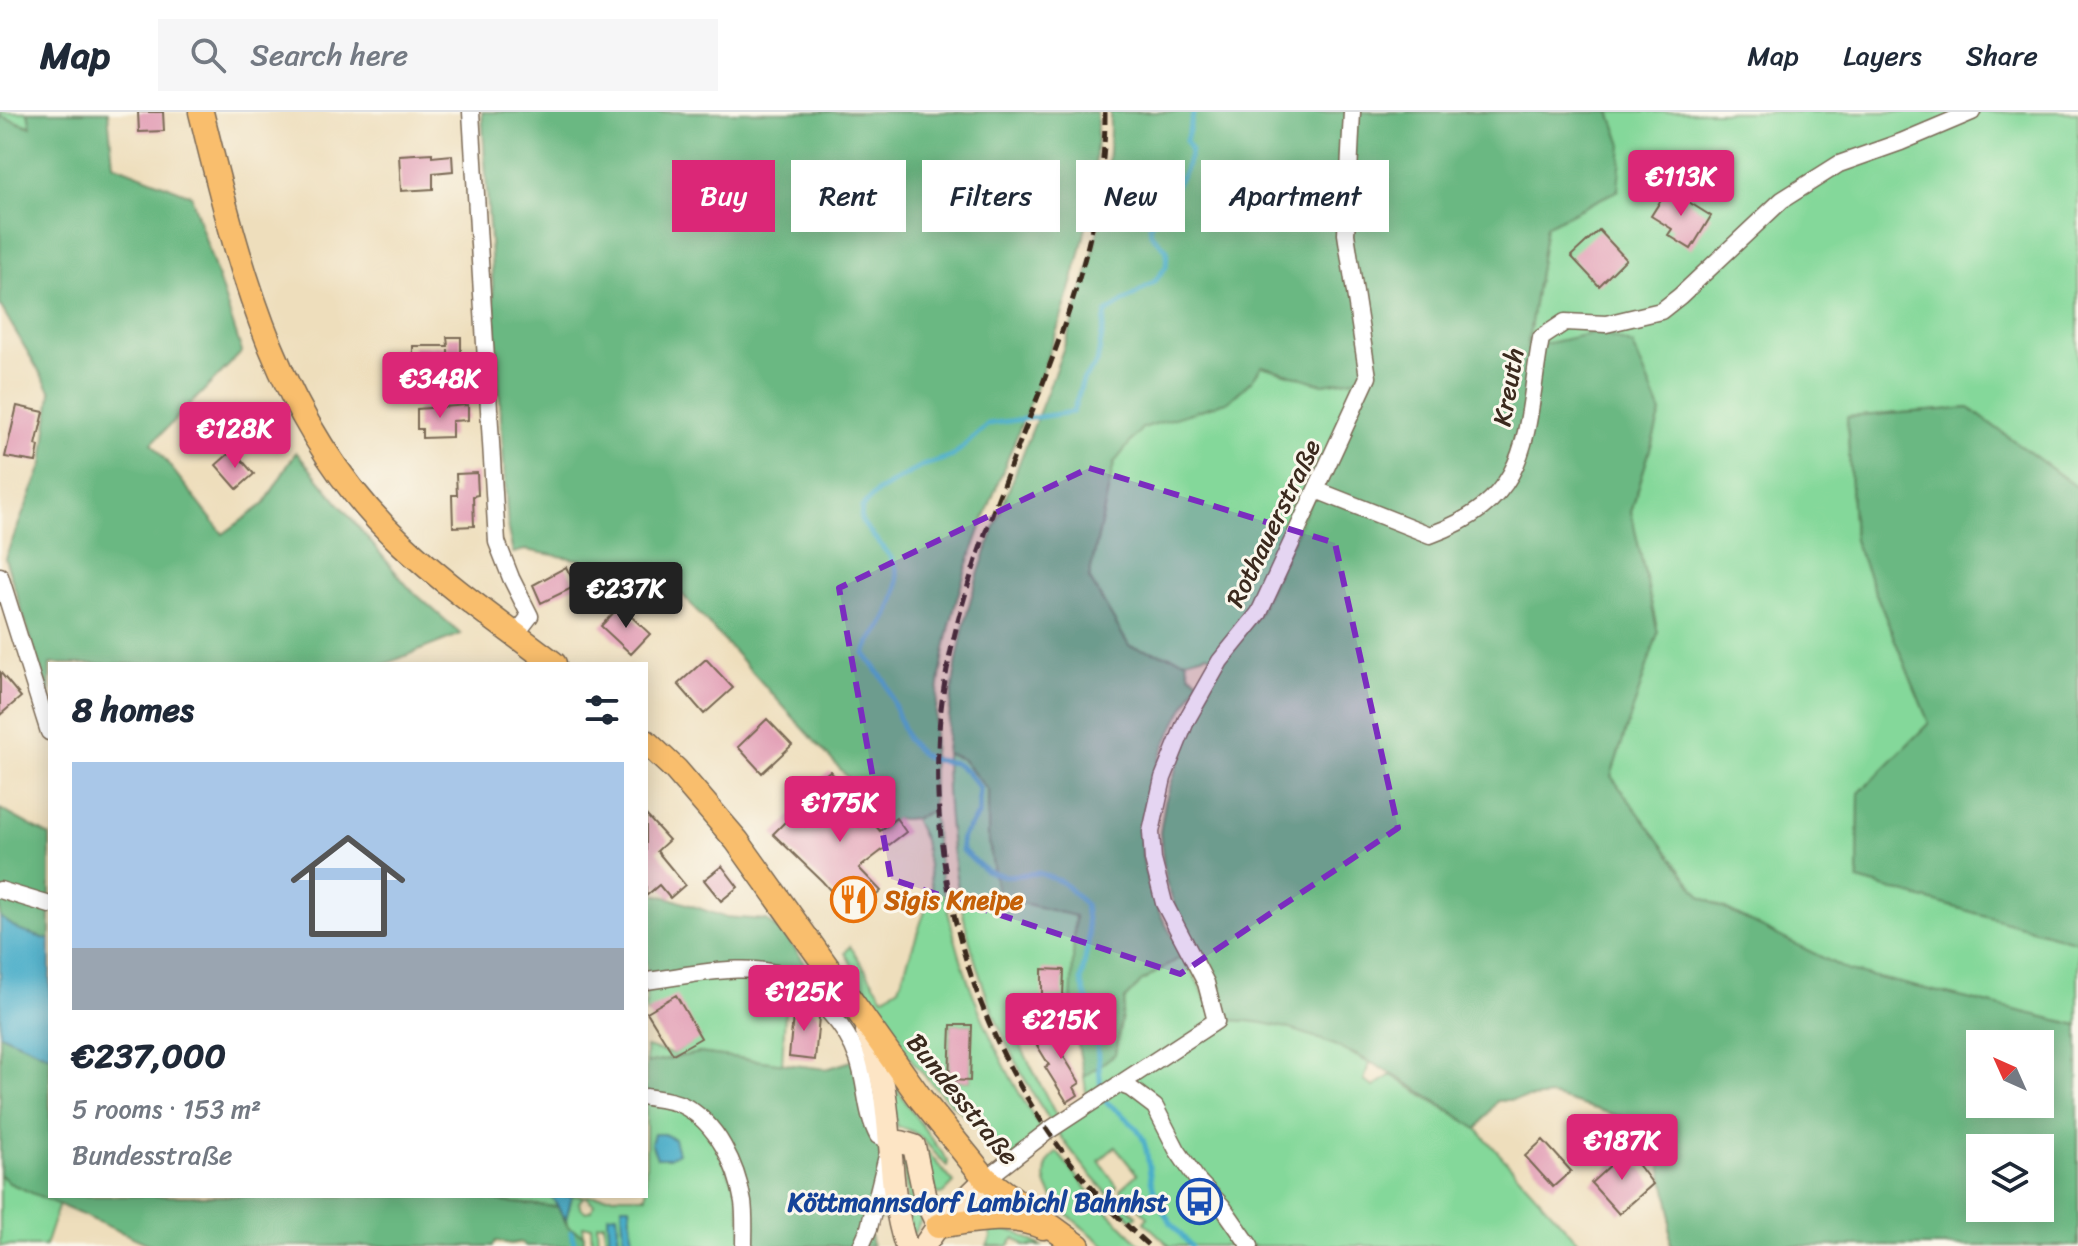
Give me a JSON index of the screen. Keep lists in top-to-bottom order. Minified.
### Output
{"streets":{"main road":["Bundesstraße"],"street":["Kreuth","Rothauerstraße"]},"crossings":[["Kreuth","Rothauerstraße"]],"places":{"restaurant":["Sigis Kneipe"],"bus stop":["Köttmannsdorf Lambichl Bahnhst"]},"north":"top left","page":{"header":"Map","search":"Search here","nav":["Map","Layers","Share"],"price":["€113K","€348K","€128K","€237K","€175K","€125K","€215K","€187K"],"chip":["Buy","Rent","Filters","New","Apartment"],"heading":"8 homes","list":[{"name":"€237,000","note":"5 rooms · 153 m² · Bundesstraße"}]}}
